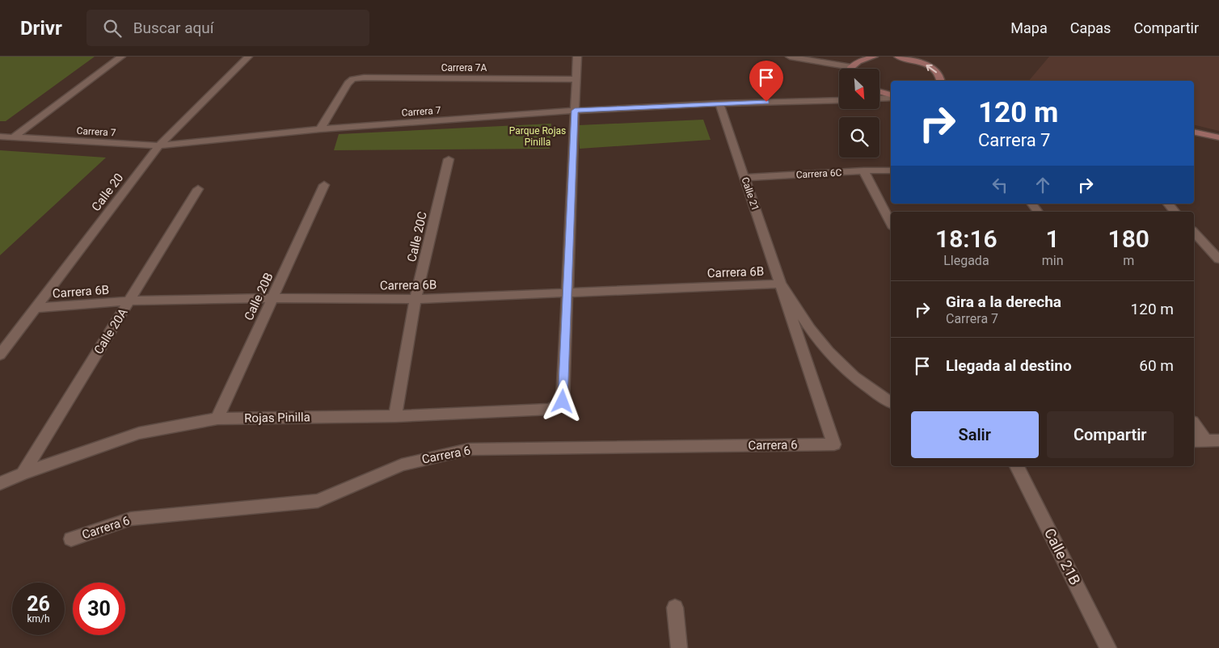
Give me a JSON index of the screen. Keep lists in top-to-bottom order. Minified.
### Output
{"streets":{"street":["Carrera 7A","Carrera 7","Carrera 6C","Calle 20","Calle 21","Calle 20C","Carrera 6B","Calle 20B","Calle 20A","Rojas Pinilla","Carrera 6","Calle 21B"]},"crossings":[["Carrera 7A","Carrera 7"],["Carrera 7","Calle 20"],["Carrera 7","Calle 21"],["Carrera 6C","Calle 21"],["Calle 20","Carrera 6B"],["Calle 21","Carrera 6B"],["Calle 21","Carrera 6"],["Calle 20C","Carrera 6B"],["Calle 20C","Rojas Pinilla"],["Carrera 6B","Calle 20B"],["Carrera 6B","Calle 20A"],["Carrera 6B","Rojas Pinilla"],["Calle 20B","Rojas Pinilla"],["Calle 20A","Rojas Pinilla"]],"parks":["Parque Rojas Pinilla"],"north":"bottom right","page":{"header":"Drivr","search":"Buscar aquí","nav":["Mapa","Capas","Compartir"],"turn":["120 m","Carrera 7"],"eta":["18:16","Llegada","1","min","180","m"],"list":[{"name":"Gira a la derecha","note":"Carrera 7","value":"120 m"},{"name":"Llegada al destino","value":"60 m"}],"buttons":["Salir","Compartir"],"speed":"26 km/h","limit":"30"}}
